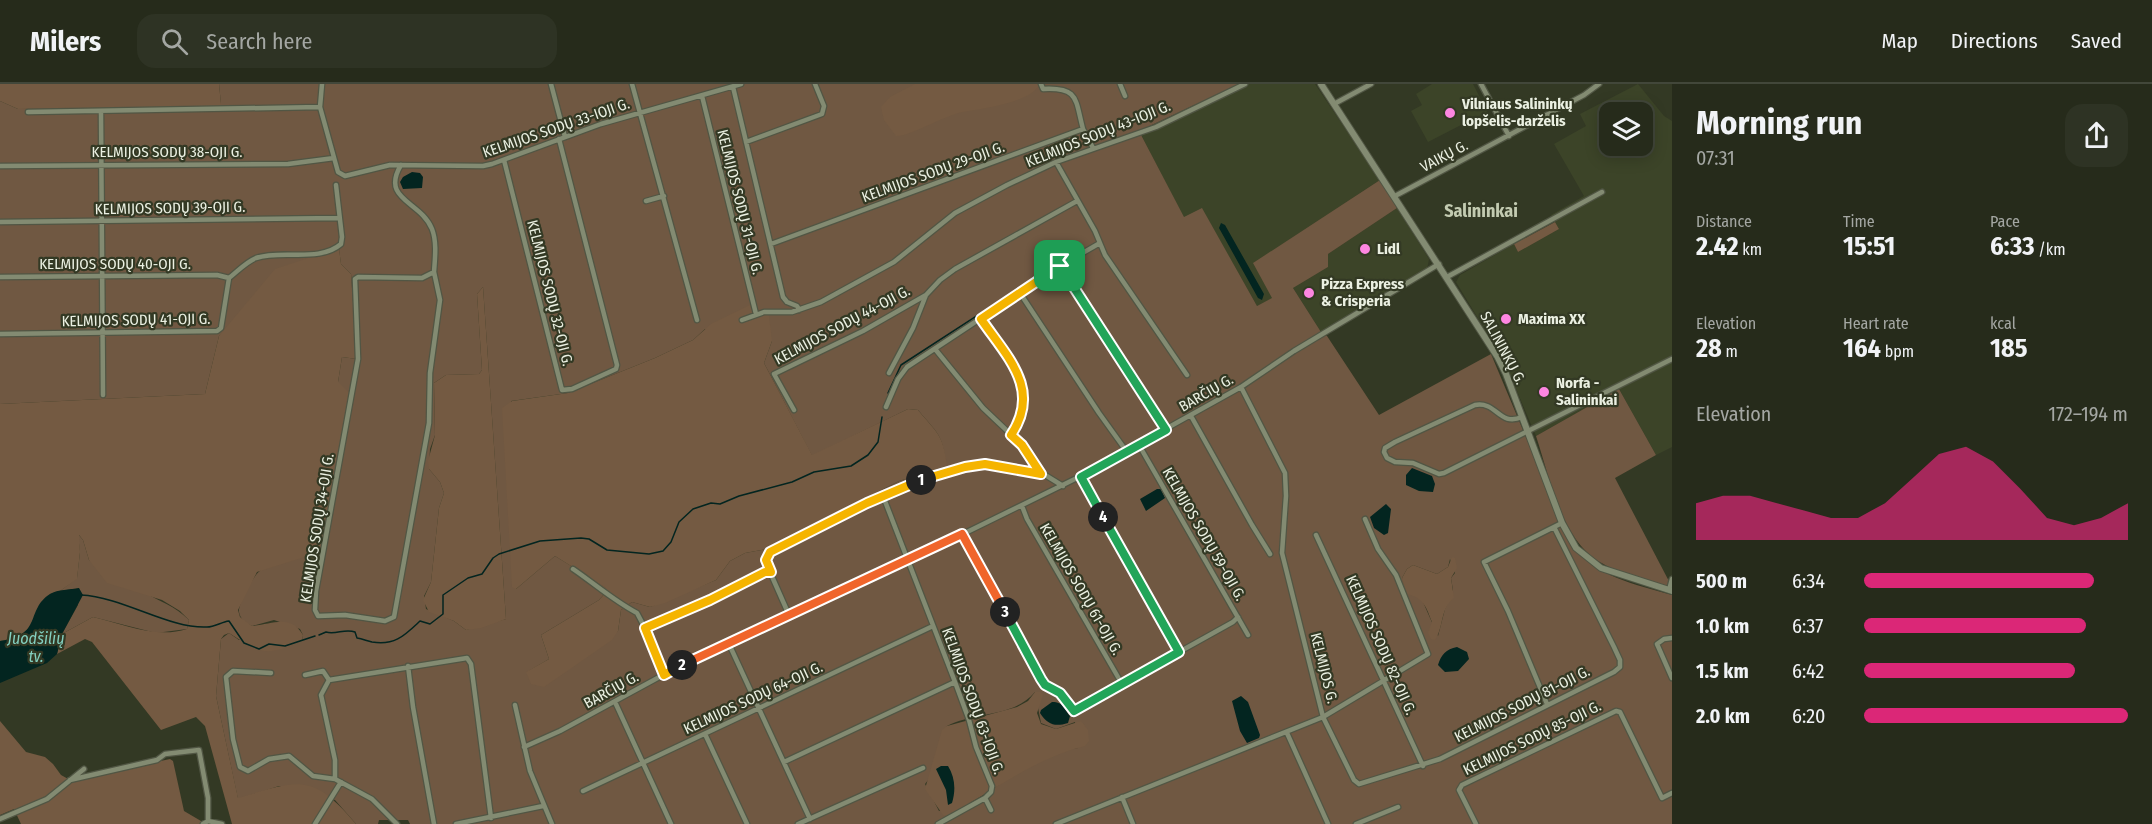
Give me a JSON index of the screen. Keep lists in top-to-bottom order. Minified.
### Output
{"streets":{"main road":["SALININKŲ G."],"street":["KELMIJOS SODŲ 33-IOJI G.","KELMIJOS SODŲ 43-IOJI G.","KELMIJOS SODŲ 38-OJI G.","VAIKŲ G.","KELMIJOS SODŲ 29-OJI G.","KELMIJOS SODŲ 31-OJI G.","KELMIJOS SODŲ 39-OJI G.","KELMIJOS SODŲ 40-OJI G.","KELMIJOS SODŲ 32-OJI G.","KELMIJOS SODŲ 41-OJI G.","KELMIJOS SODŲ 44-OJI G.","BARČIŲ G.","KELMIJOS SODŲ 34-OJI G.","KELMIJOS SODŲ 59-OJI G.","KELMIJOS SODŲ 61-OJI G.","KELMIJOS SODŲ 82-OJI G.","KELMIJOS G.","KELMIJOS SODŲ 64-OJI G.","KELMIJOS SODŲ 63-IOJI G.","KELMIJOS SODŲ 81-OJI G.","KELMIJOS SODŲ 85-OJI G."]},"crossings":[["KELMIJOS SODŲ 33-IOJI G.","KELMIJOS SODŲ 38-OJI G."],["KELMIJOS SODŲ 33-IOJI G.","KELMIJOS SODŲ 31-OJI G."],["KELMIJOS SODŲ 33-IOJI G.","KELMIJOS SODŲ 32-OJI G."],["KELMIJOS SODŲ 33-IOJI G.","KELMIJOS SODŲ 34-OJI G."],["KELMIJOS SODŲ 43-IOJI G.","KELMIJOS SODŲ 31-OJI G."],["VAIKŲ G.","SALININKŲ G."],["KELMIJOS SODŲ 40-OJI G.","KELMIJOS SODŲ 41-OJI G."],["SALININKŲ G.","BARČIŲ G."],["BARČIŲ G.","KELMIJOS SODŲ 59-OJI G."],["BARČIŲ G.","KELMIJOS SODŲ 61-OJI G."],["BARČIŲ G.","KELMIJOS G."],["BARČIŲ G.","KELMIJOS SODŲ 63-IOJI G."],["KELMIJOS SODŲ 82-OJI G.","KELMIJOS SODŲ 81-OJI G."],["KELMIJOS G.","KELMIJOS SODŲ 81-OJI G."],["KELMIJOS SODŲ 64-OJI G.","KELMIJOS SODŲ 63-IOJI G."]],"districts":["Salininkai"],"water":["Juodšilių tv."],"places":["Vilniaus Salininkų lopšelis-darželis","Lidl","Pizza Express & Crisperia","Maxima XX","Norfa - Salininkai"],"page":{"header":"Milers","search":"Search here","nav":["Map","Directions","Saved"],"heading":["Morning run","07:31"],"stats":[["Distance","2.42 km"],["Time","15:51"],["Pace","6:33 /km"],["Elevation","28 m"],["Heart rate","164 bpm"],["kcal","185"]],"chart":["Elevation","172–194 m"],"pins":["1","4","3","2"],"list":[{"name":"500 m","note":"6:34"},{"name":"1.0 km","note":"6:37"},{"name":"1.5 km","note":"6:42"},{"name":"2.0 km","note":"6:20"}]}}
